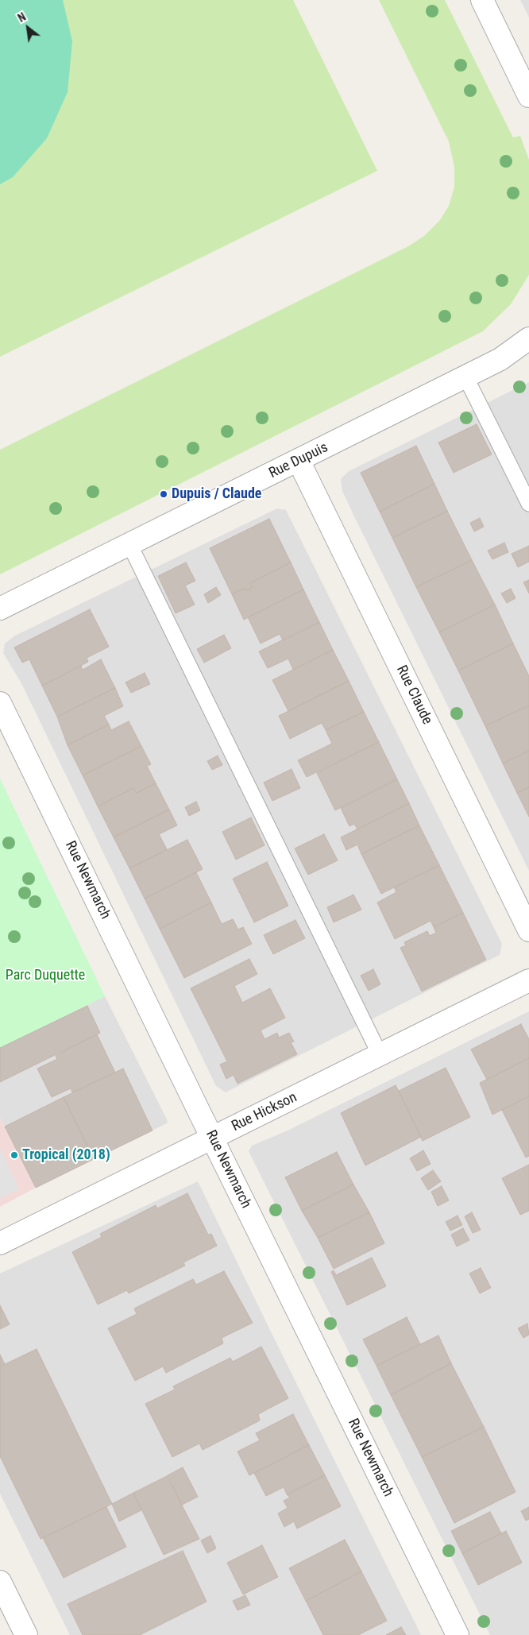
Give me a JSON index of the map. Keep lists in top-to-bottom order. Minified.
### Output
{"streets":{"street":["Rue Dupuis","Rue Claude","Rue Newmarch","Rue Hickson"]},"crossings":[["Rue Dupuis","Rue Claude"],["Rue Newmarch","Rue Hickson"]],"parks":["Parc Duquette"],"places":["Dupuis / Claude","Tropical (2018)"],"north":"top left"}
